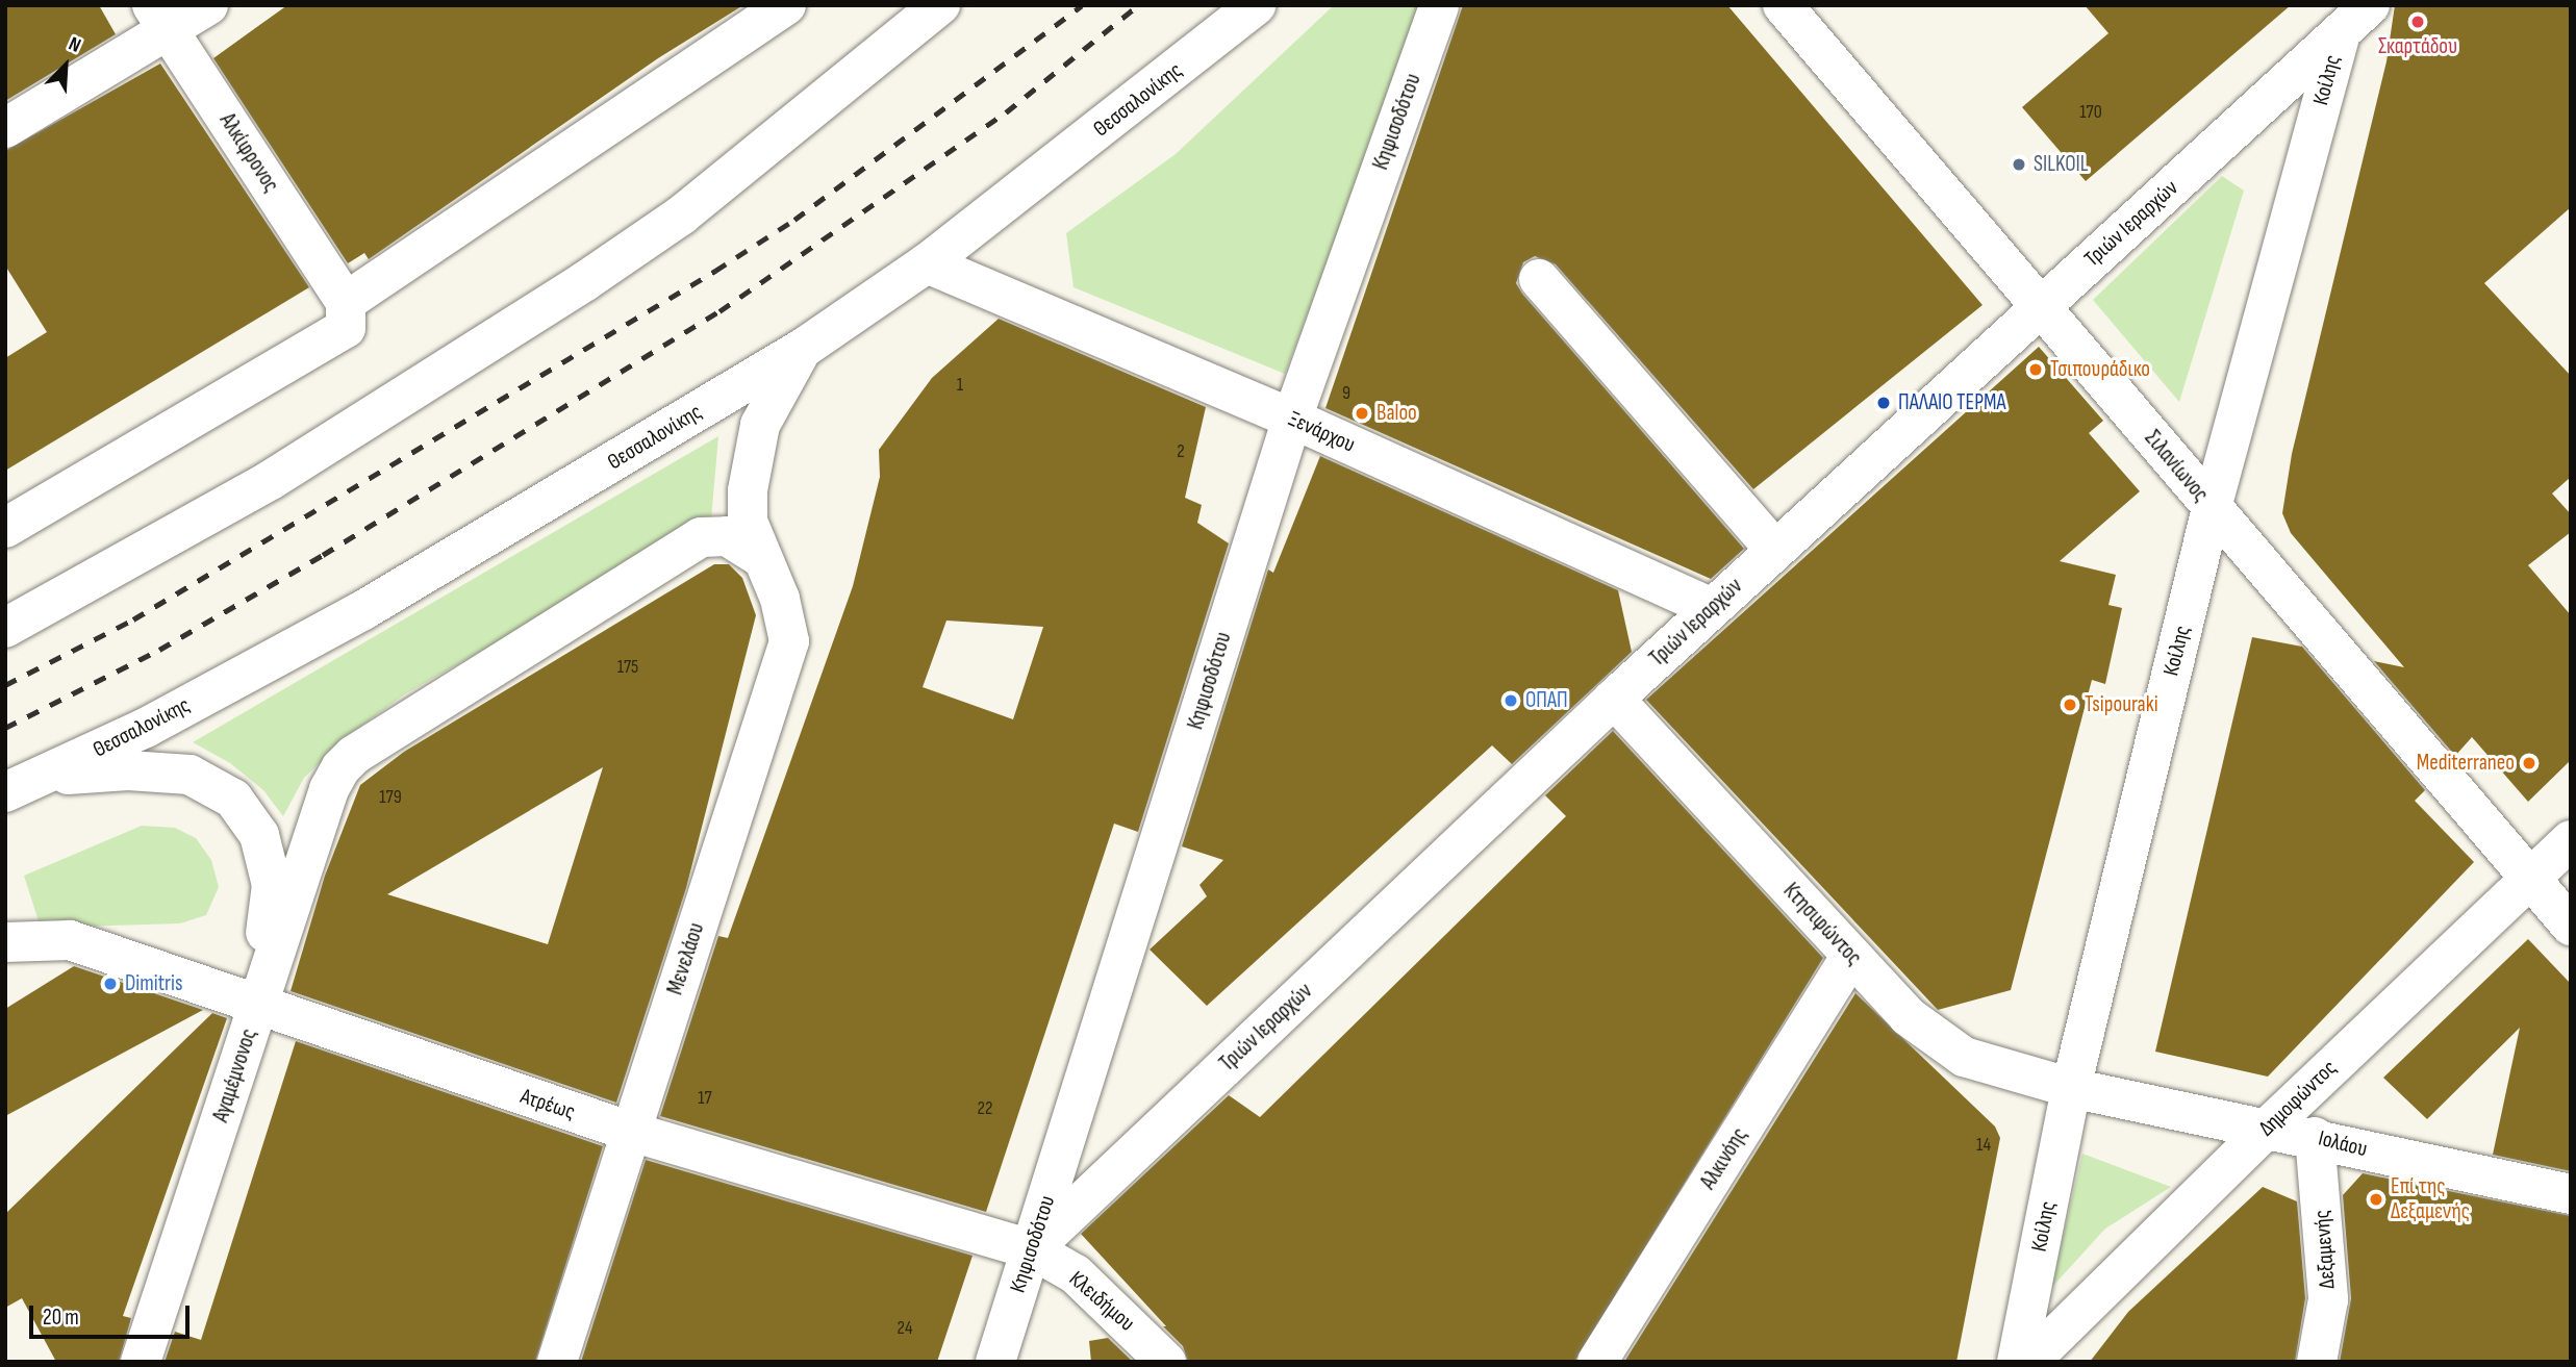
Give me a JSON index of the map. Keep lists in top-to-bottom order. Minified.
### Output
{"streets":{"street":["Κοίλης","Θεσσαλονίκης","Κηφισοδότου","Αλκίφρονος","Τριών Ιεραρχών","Ξενάρχου","Σιλανίωνος","Κτησιφώντος","Μενελάου","Αγαμέμνονος","Δημοφώντος","Ατρέως","Ιολάου","Αλκινόης","Δεξαμενής","Κλειδήμου"]},"crossings":[["Κοίλης","Τριών Ιεραρχών"],["Κοίλης","Σιλανίωνος"],["Κοίλης","Κτησιφώντος"],["Κοίλης","Ιολάου"],["Θεσσαλονίκης","Ξενάρχου"],["Θεσσαλονίκης","Μενελάου"],["Κηφισοδότου","Τριών Ιεραρχών"],["Κηφισοδότου","Ξενάρχου"],["Κηφισοδότου","Ατρέως"],["Κηφισοδότου","Κλειδήμου"],["Τριών Ιεραρχών","Ξενάρχου"],["Τριών Ιεραρχών","Σιλανίωνος"],["Τριών Ιεραρχών","Κτησιφώντος"],["Τριών Ιεραρχών","Ατρέως"],["Τριών Ιεραρχών","Κλειδήμου"],["Σιλανίωνος","Δημοφώντος"],["Κτησιφώντος","Ιολάου"],["Κτησιφώντος","Αλκινόης"],["Μενελάου","Αγαμέμνονος"],["Μενελάου","Ατρέως"],["Αγαμέμνονος","Ατρέως"],["Δημοφώντος","Ιολάου"],["Ατρέως","Κλειδήμου"],["Ιολάου","Δεξαμενής"]],"places":["Σκαρτάδου","SILKOIL","Τσιπουράδικο","ΠΑΛΑΙΟ ΤΕΡΜΑ","Baloo","ΟΠΑΠ","Tsipouraki","Mediterraneo","Dimitris","Επί της Δεξαμενής"],"house_numbers":["170","1","9","2","175","179","17","22","14","24"],"scale_bar":"20 m","north":"top right"}
